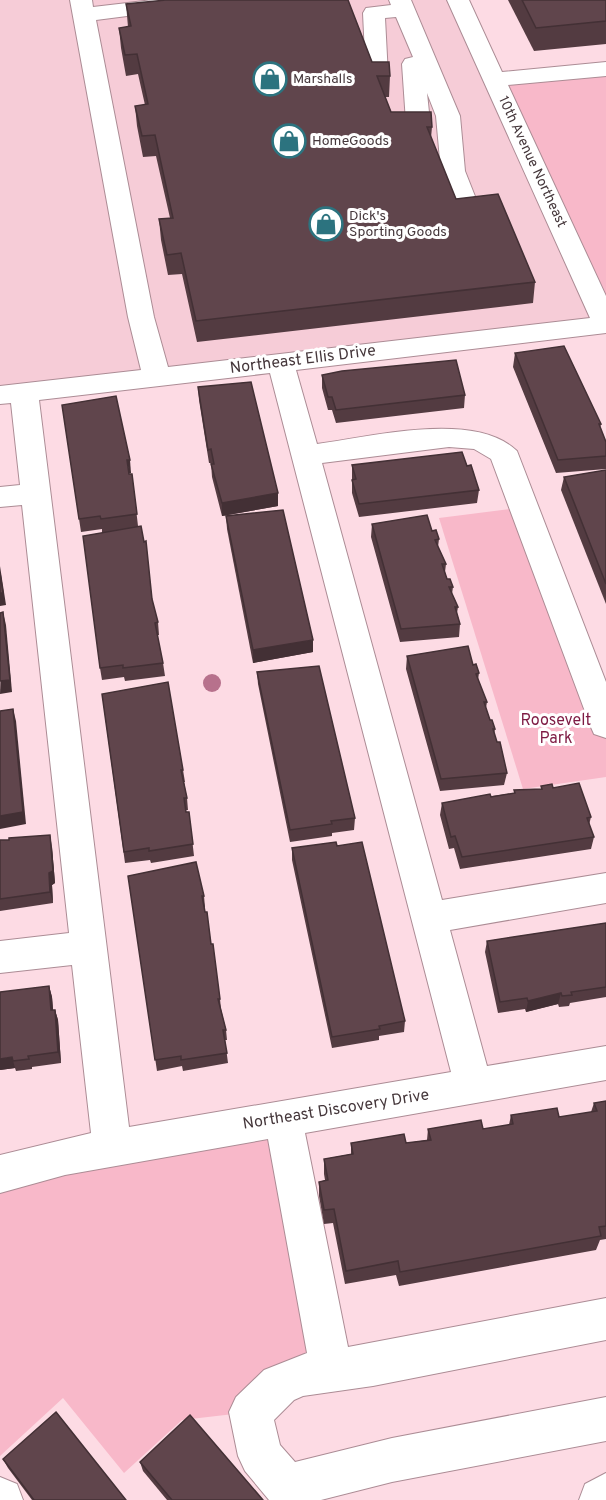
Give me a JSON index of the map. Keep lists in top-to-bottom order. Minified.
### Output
{"streets":{"street":["10th Avenue Northeast","Northeast Ellis Drive","Northeast Discovery Drive"]},"crossings":[["10th Avenue Northeast","Northeast Ellis Drive"]],"parks":["Roosevelt Park"],"places":{"shop":["Marshalls","HomeGoods","Dick's Sporting Goods"]}}
